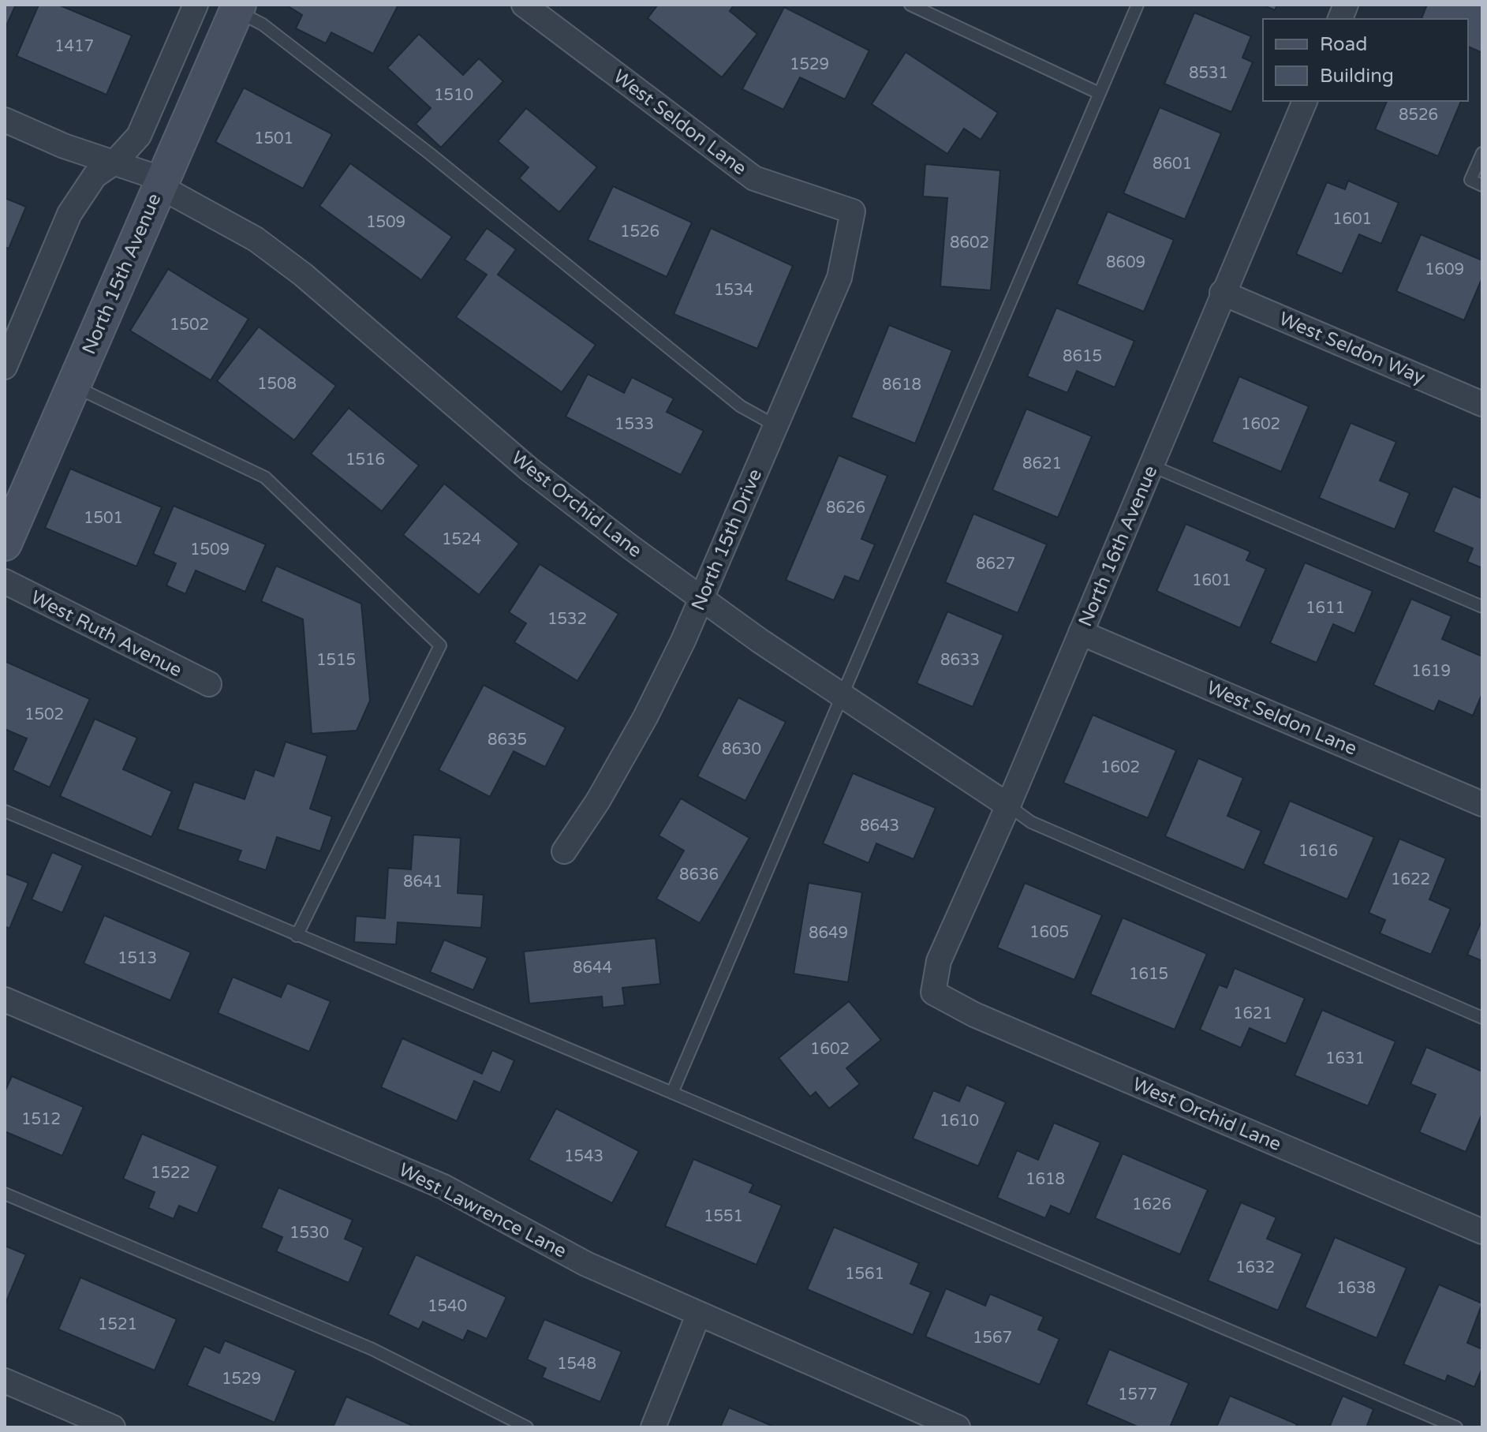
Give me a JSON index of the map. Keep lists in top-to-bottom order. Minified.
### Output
{"streets":{"street":["West Seldon Lane","North 15th Avenue","West Seldon Way","West Orchid Lane","North 15th Drive","North 16th Avenue","West Ruth Avenue","West Lawrence Lane"]},"crossings":[["West Seldon Lane","North 15th Drive"],["West Seldon Lane","North 16th Avenue"],["North 15th Avenue","West Orchid Lane"],["West Seldon Way","North 16th Avenue"],["West Orchid Lane","North 15th Drive"],["West Orchid Lane","North 16th Avenue"]],"house_numbers":["1417","1529","8531","1510","8526","1501","8601","1601","1509","1526","8602","8609","1609","1534","1502","8615","1508","8618","1533","1602","1516","8621","8626","1501","1524","1509","8627","1601","1611","1532","1515","8633","1619","1502","8635","8630","1602","8643","1616","8636","1622","8641","1605","8649","1513","8644","1615","1621","1602","1631","1512","1610","1543","1522","1618","1626","1551","1530","1632","1561","1638","1540","1521","1567","1548","1529","1577"],"legend":["Road","Building"]}
